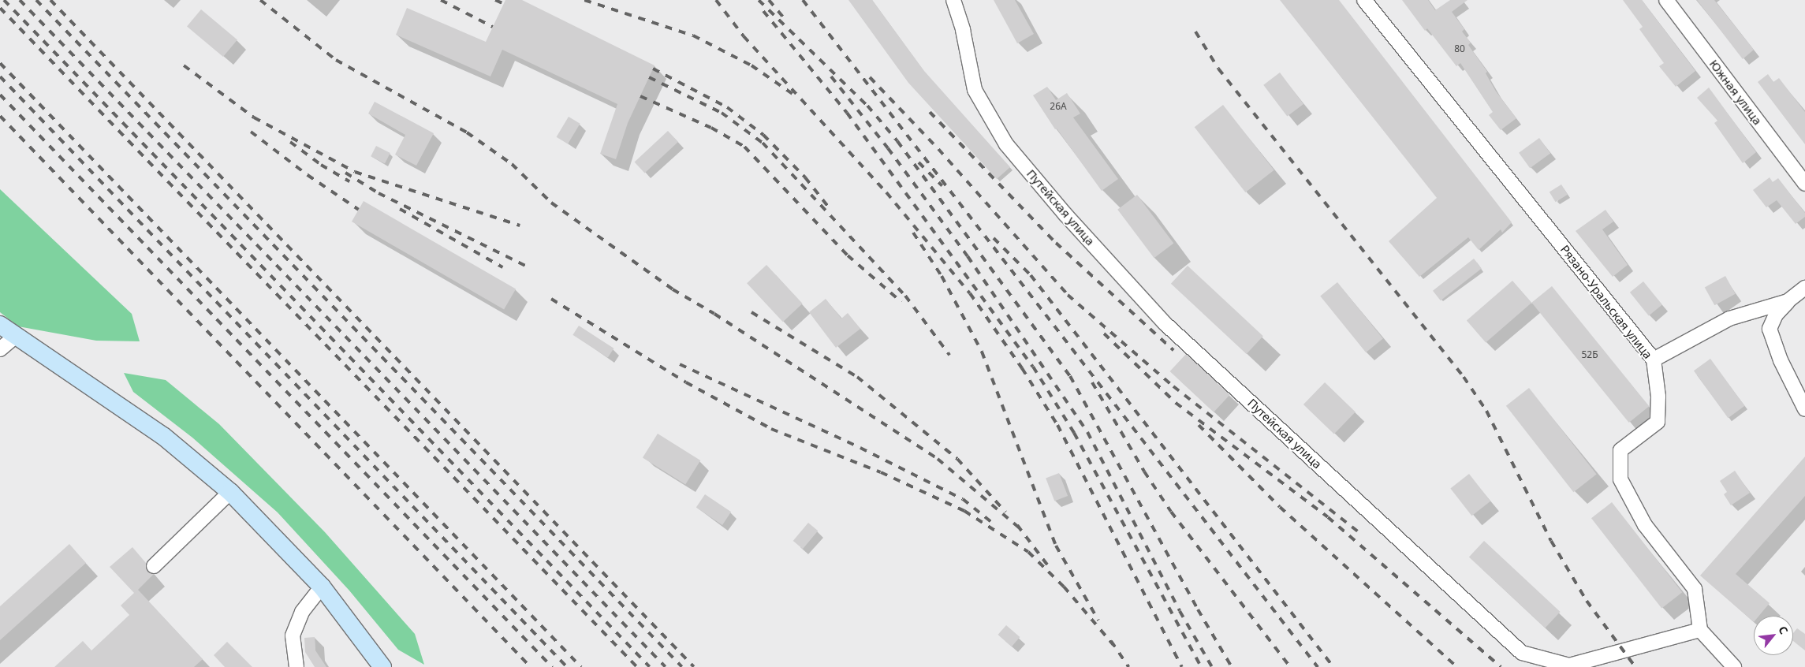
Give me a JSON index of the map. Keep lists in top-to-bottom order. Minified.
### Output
{"streets":{"street":["Южная улица","Путейская улица","Рязано-Уральская улица"]},"crossings":[["Путейская улица","Рязано-Уральская улица"]],"house_numbers":["80","26А","52Б"],"north":"top right"}
